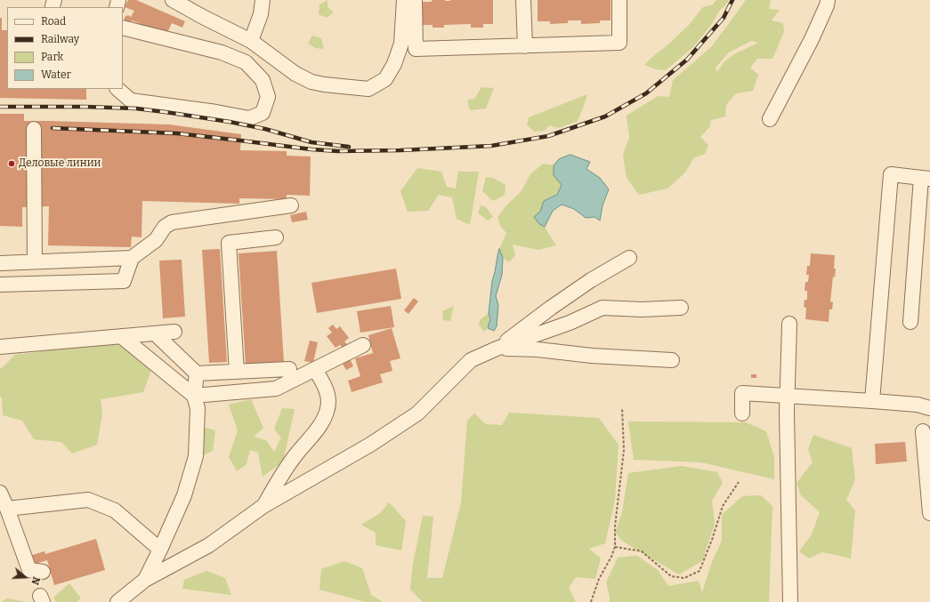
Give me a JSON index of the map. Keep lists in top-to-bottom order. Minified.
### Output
{"places":["Деловые линии"],"legend":["Road","Railway","Park","Water"],"north":"right"}
